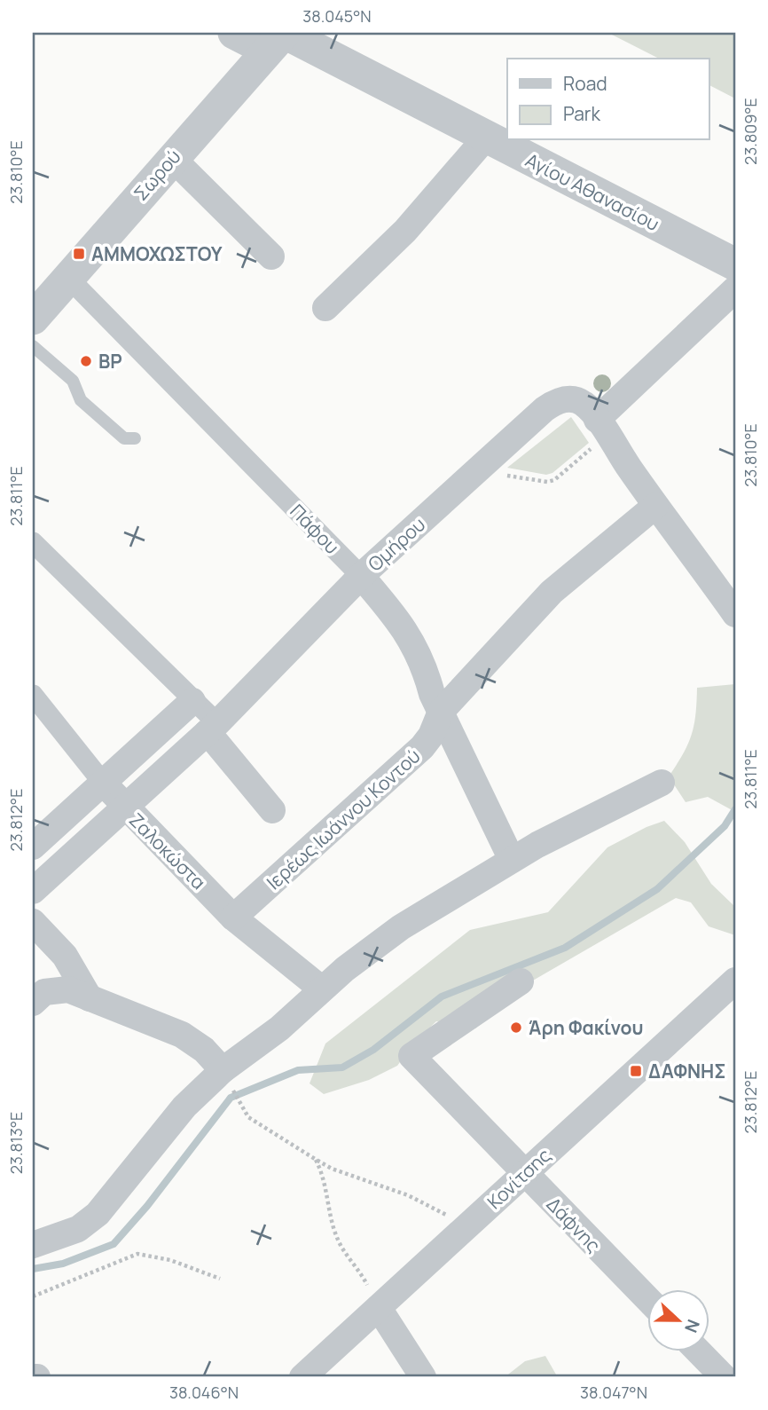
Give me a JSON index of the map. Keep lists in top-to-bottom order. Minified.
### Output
{"streets":{"street":["Σωρού","Αγίου Αθανασίου","Πάφου","Ομήρου","Ιερέως Ιωάννου Κοντού","Ζαλοκώστα","Κονίτσης","Δάφνης"]},"crossings":[["Σωρού","Αγίου Αθανασίου"],["Σωρού","Πάφου"],["Πάφου","Ομήρου"],["Πάφου","Ιερέως Ιωάννου Κοντού"],["Ομήρου","Ιερέως Ιωάννου Κοντού"],["Ομήρου","Ζαλοκώστα"],["Ιερέως Ιωάννου Κοντού","Ζαλοκώστα"],["Κονίτσης","Δάφνης"]],"places":{"transit":["ΑΜΜΟΧΩΣΤΟΥ","ΔΑΦΝΗΣ"],"other":["BP","Άρη Φακίνου"]},"legend":["Road","Park"],"north":"right","coordinates":["38.045°N","23.809°E","23.810°E","23.811°E","23.812°E","23.813°E","38.046°N","38.047°N"]}
